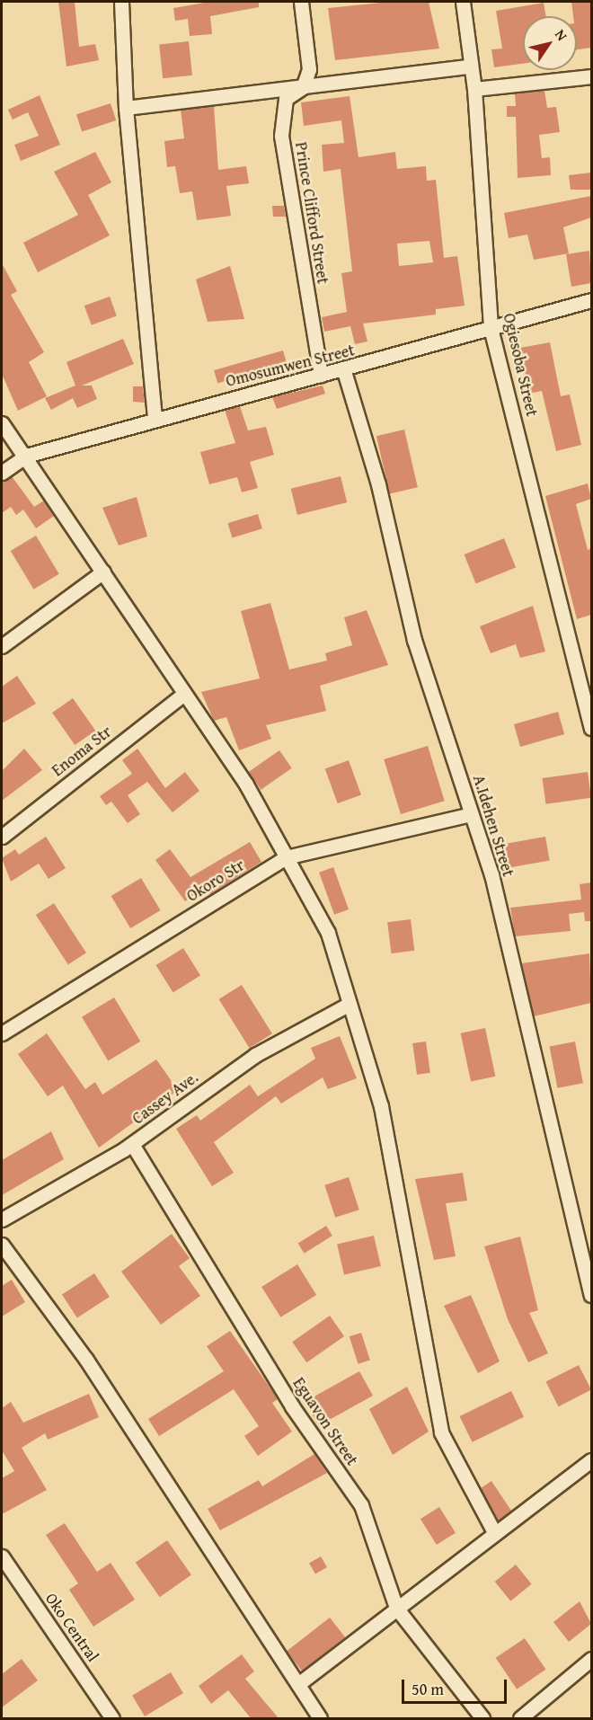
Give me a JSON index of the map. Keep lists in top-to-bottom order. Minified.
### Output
{"streets":{"street":["Prince Clifford Street","Ogiesoba Street","Omosumwen Street","Enoma Str","A.Idehen Street","Okoro Str","Cassey Ave.","Eguavon Street","Oko Central"]},"crossings":[["Prince Clifford Street","Omosumwen Street"],["Ogiesoba Street","Omosumwen Street"],["Omosumwen Street","A.Idehen Street"],["A.Idehen Street","Okoro Str"],["Cassey Ave.","Eguavon Street"]],"scale_bar":"50 m","north":"top right"}
